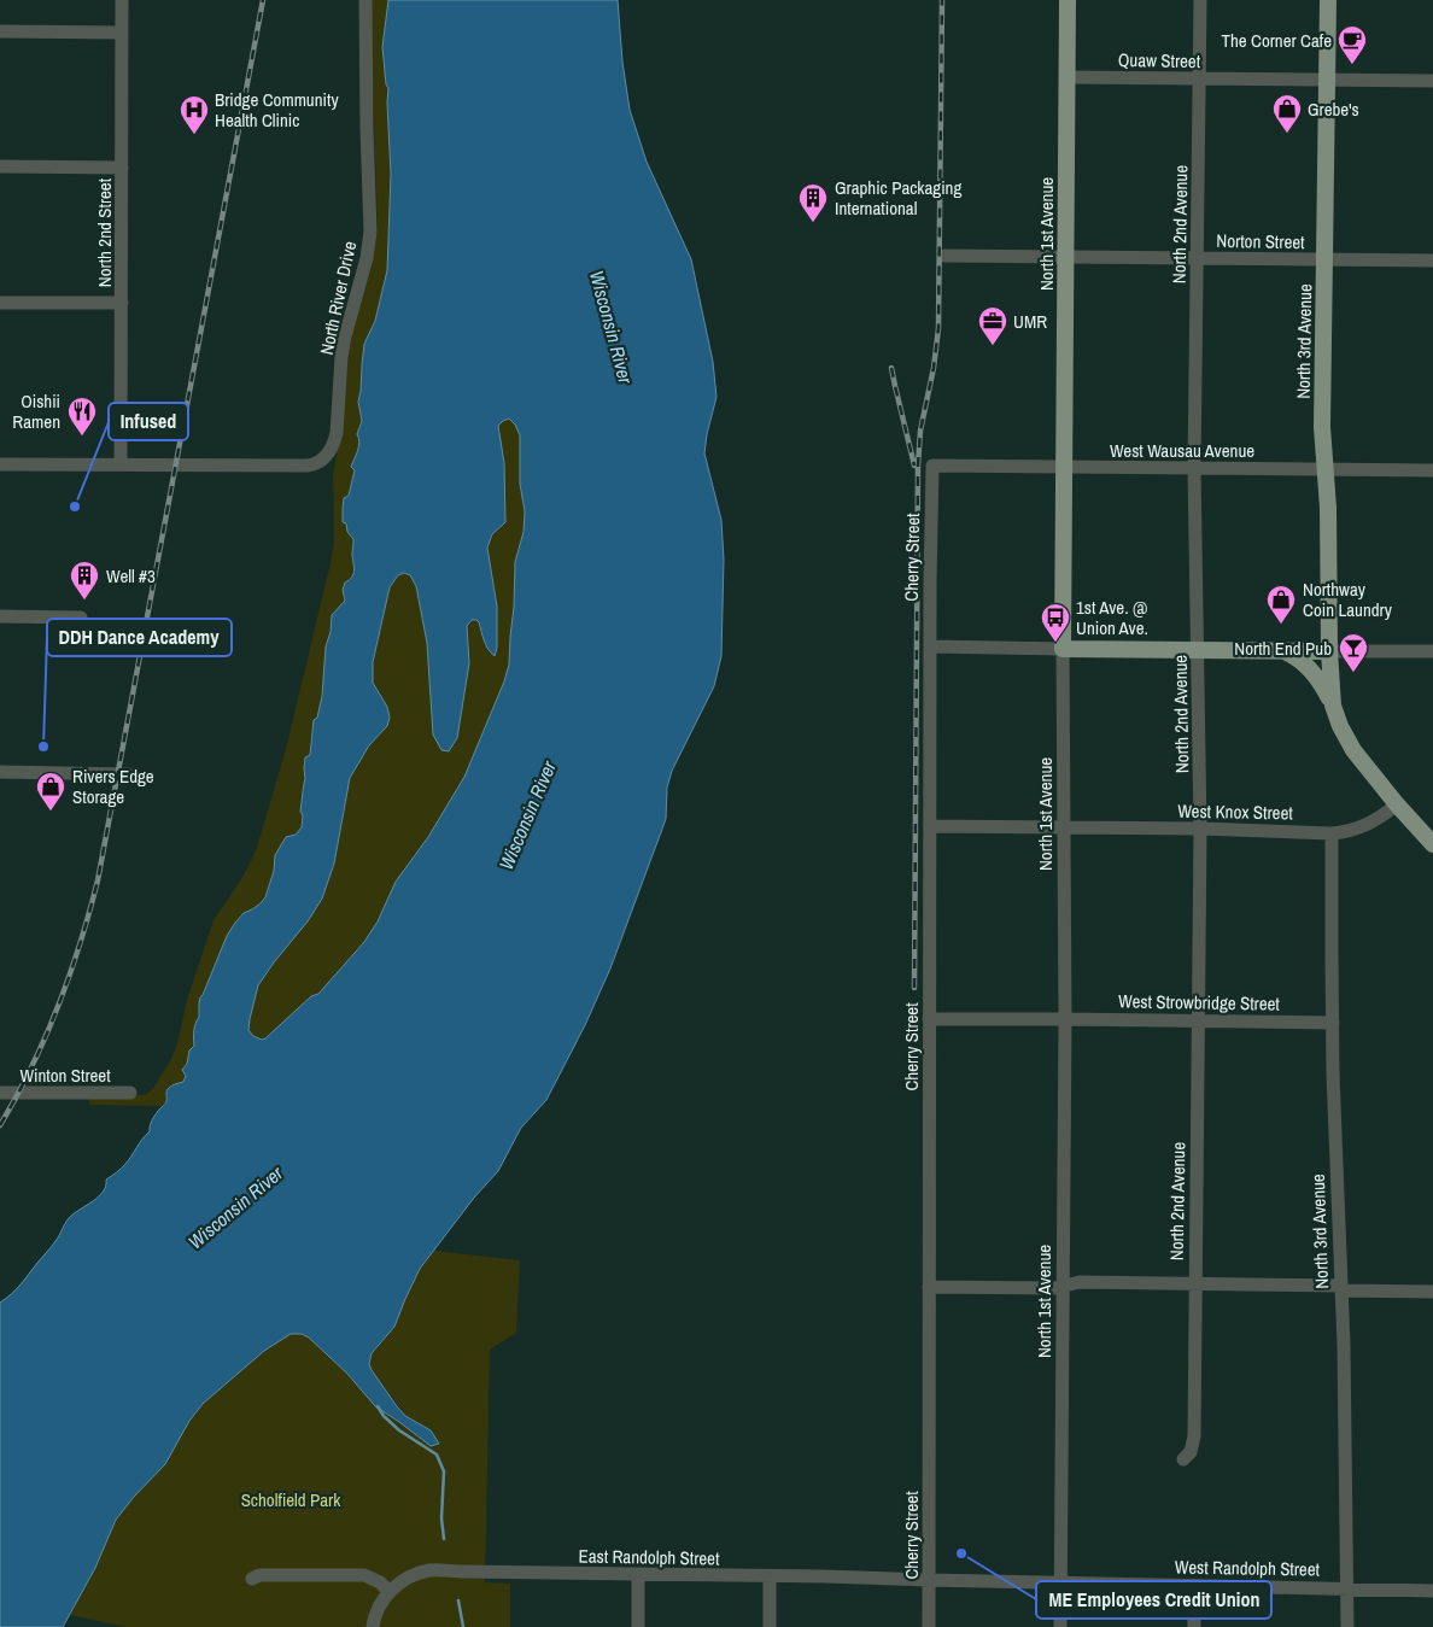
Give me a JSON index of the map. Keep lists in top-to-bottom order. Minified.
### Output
{"streets":{"main road":["North 1st Avenue","North 3rd Avenue"],"street":["Quaw Street","North 2nd Avenue","North 2nd Street","Norton Street","North River Drive","West Wausau Avenue","Cherry Street","West Knox Street","West Strowbridge Street","Winton Street","East Randolph Street","West Randolph Street"]},"crossings":[["Quaw Street","North 2nd Avenue"],["Quaw Street","North 1st Avenue"],["Quaw Street","North 3rd Avenue"],["North 2nd Avenue","Norton Street"],["North 2nd Avenue","West Wausau Avenue"],["North 2nd Avenue","West Knox Street"],["North 2nd Avenue","West Strowbridge Street"],["North 2nd Street","North River Drive"],["North 1st Avenue","Norton Street"],["North 1st Avenue","West Wausau Avenue"],["North 1st Avenue","West Knox Street"],["North 1st Avenue","West Strowbridge Street"],["North 1st Avenue","East Randolph Street"],["North 1st Avenue","West Randolph Street"],["Norton Street","North 3rd Avenue"],["North 3rd Avenue","West Wausau Avenue"],["North 3rd Avenue","West Knox Street"],["North 3rd Avenue","West Strowbridge Street"],["North 3rd Avenue","West Randolph Street"],["West Wausau Avenue","Cherry Street"],["Cherry Street","West Knox Street"],["Cherry Street","West Strowbridge Street"],["Cherry Street","East Randolph Street"],["East Randolph Street","West Randolph Street"]],"water":["Wisconsin River"],"parks":["Scholfield Park"],"places":{"cafe":["The Corner Cafe"],"shop":["Grebe's","Northway Coin Laundry","Rivers Edge Storage"],"hospital":["Bridge Community Health Clinic"],"building":["Graphic Packaging International","Well #3"],"office":["UMR"],"restaurant":["Oishii Ramen"],"other":["Infused","DDH Dance Academy","ME Employees Credit Union"],"bus stop":["1st Ave. @ Union Ave."],"bar":["North End Pub"]}}
